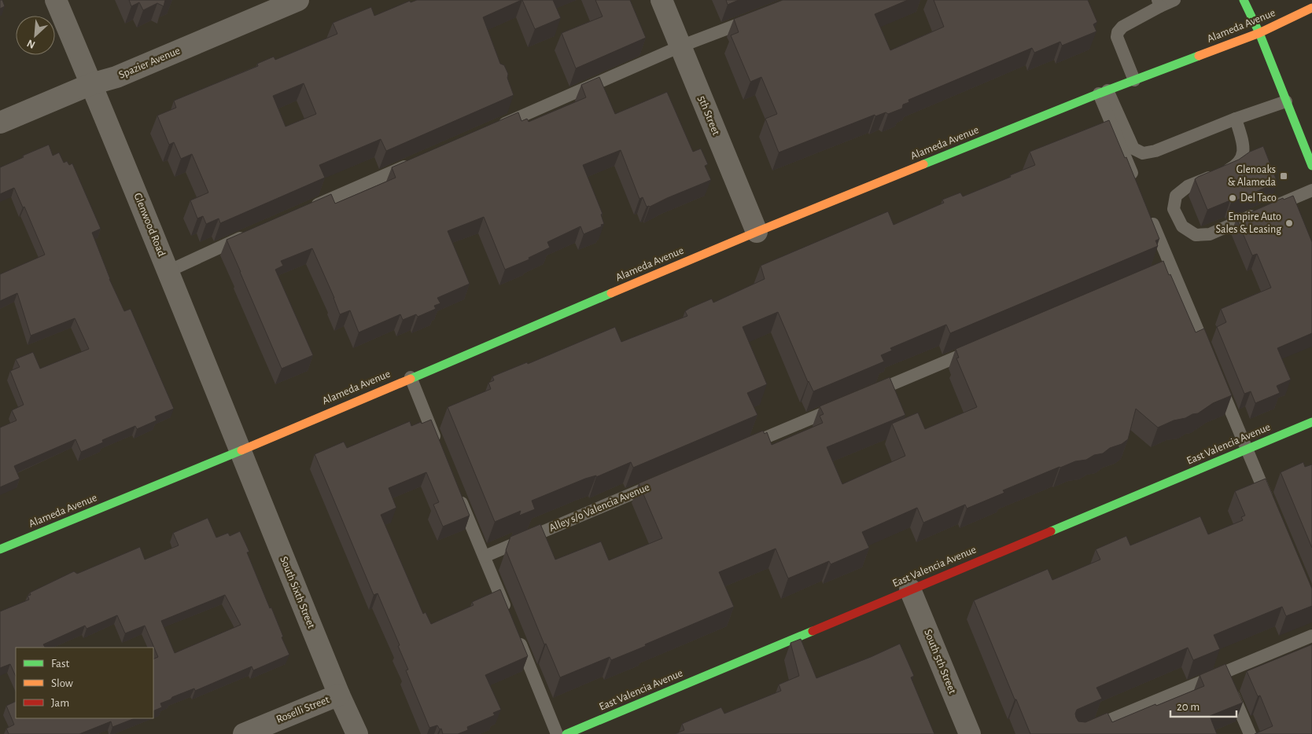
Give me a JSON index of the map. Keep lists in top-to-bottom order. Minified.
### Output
{"streets":{"street":["Alameda Avenue","Spazier Avenue","5th Street","Glenwood Road","East Valencia Avenue","South Sixth Street","South 5th Street","Roselli Street"],"lane":["Alley s/o Valencia Avenue"]},"crossings":[["Alameda Avenue","5th Street"],["Alameda Avenue","Glenwood Road"],["Alameda Avenue","South Sixth Street"],["Spazier Avenue","Glenwood Road"],["Glenwood Road","South Sixth Street"],["East Valencia Avenue","South 5th Street"],["South Sixth Street","Roselli Street"]],"places":{"transit":["Glenoaks & Alameda"],"other":["Del Taco","Empire Auto Sales & Leasing"]},"legend":["Fast","Slow","Jam"],"scale_bar":"20 m","north":"bottom left"}
